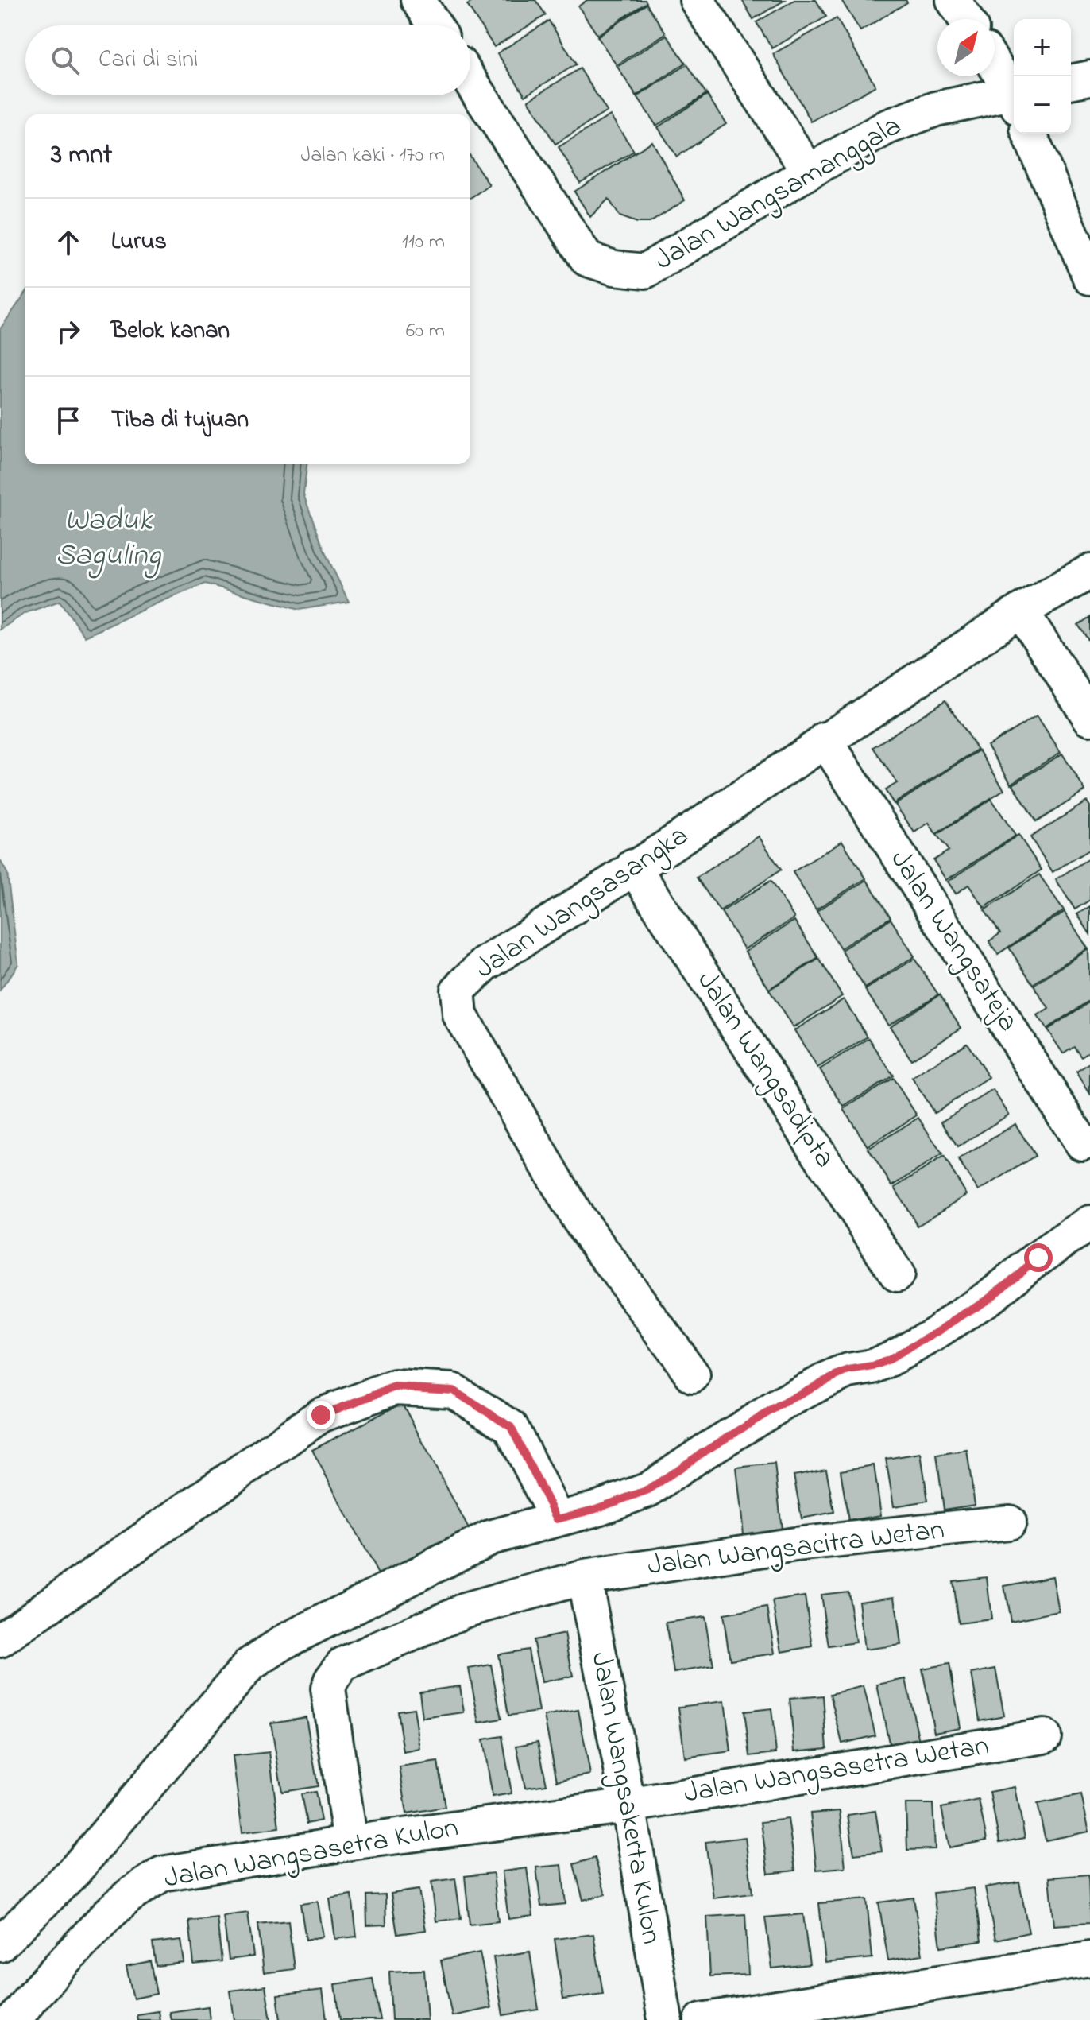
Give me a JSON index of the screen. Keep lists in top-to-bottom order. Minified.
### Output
{"streets":{"street":["Jalan Wangsamanggala","Jalan Wangsasangka","Jalan Wangsateja","Jalan Wangsadipta","Jalan Wangsacitra Wetan","Jalan Wangsasetra Wetan","Jalan Wangsakerta Kulon","Jalan Wangsasetra Kulon"]},"crossings":[["Jalan Wangsasangka","Jalan Wangsateja"],["Jalan Wangsasangka","Jalan Wangsadipta"],["Jalan Wangsacitra Wetan","Jalan Wangsakerta Kulon"],["Jalan Wangsacitra Wetan","Jalan Wangsasetra Kulon"],["Jalan Wangsasetra Wetan","Jalan Wangsakerta Kulon"],["Jalan Wangsasetra Wetan","Jalan Wangsasetra Kulon"],["Jalan Wangsakerta Kulon","Jalan Wangsasetra Kulon"]],"water":["Waduk Saguling"],"north":"top right","page":{"map_buttons":["+","−"],"search":"Cari di sini","heading":["3 mnt","Jalan kaki · 170 m"],"list":[["Lurus","110 m"],["Belok kanan","60 m"],"Tiba di tujuan"]}}
